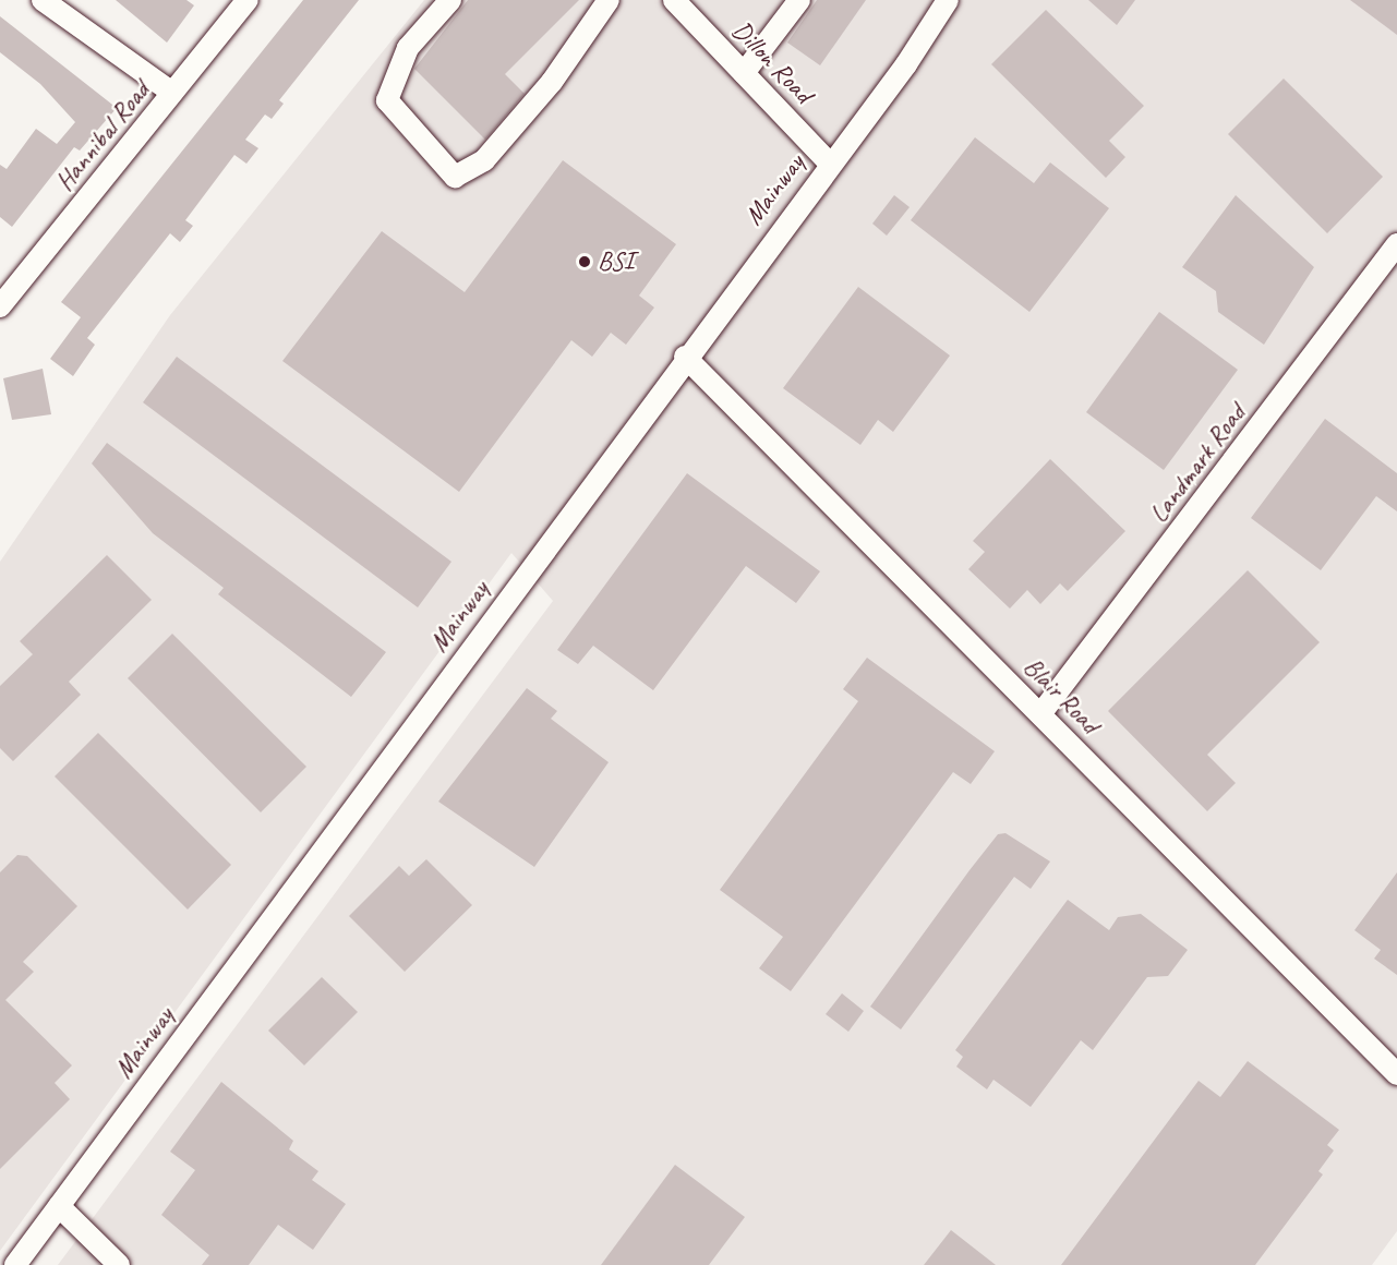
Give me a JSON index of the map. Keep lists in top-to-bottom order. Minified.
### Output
{"streets":{"street":["Dillon Road","Hannibal Road","Mainway","Landmark Road","Blair Road"]},"crossings":[["Dillon Road","Mainway"],["Mainway","Blair Road"],["Landmark Road","Blair Road"]],"places":["BSI"]}
